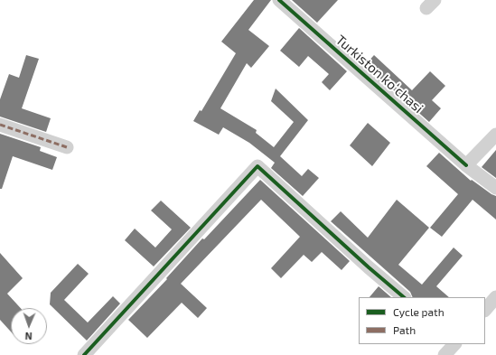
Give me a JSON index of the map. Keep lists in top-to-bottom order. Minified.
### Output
{"streets":{"street":["Turkiston koʻchasi"]},"legend":["Cycle path","Path"],"north":"bottom"}
